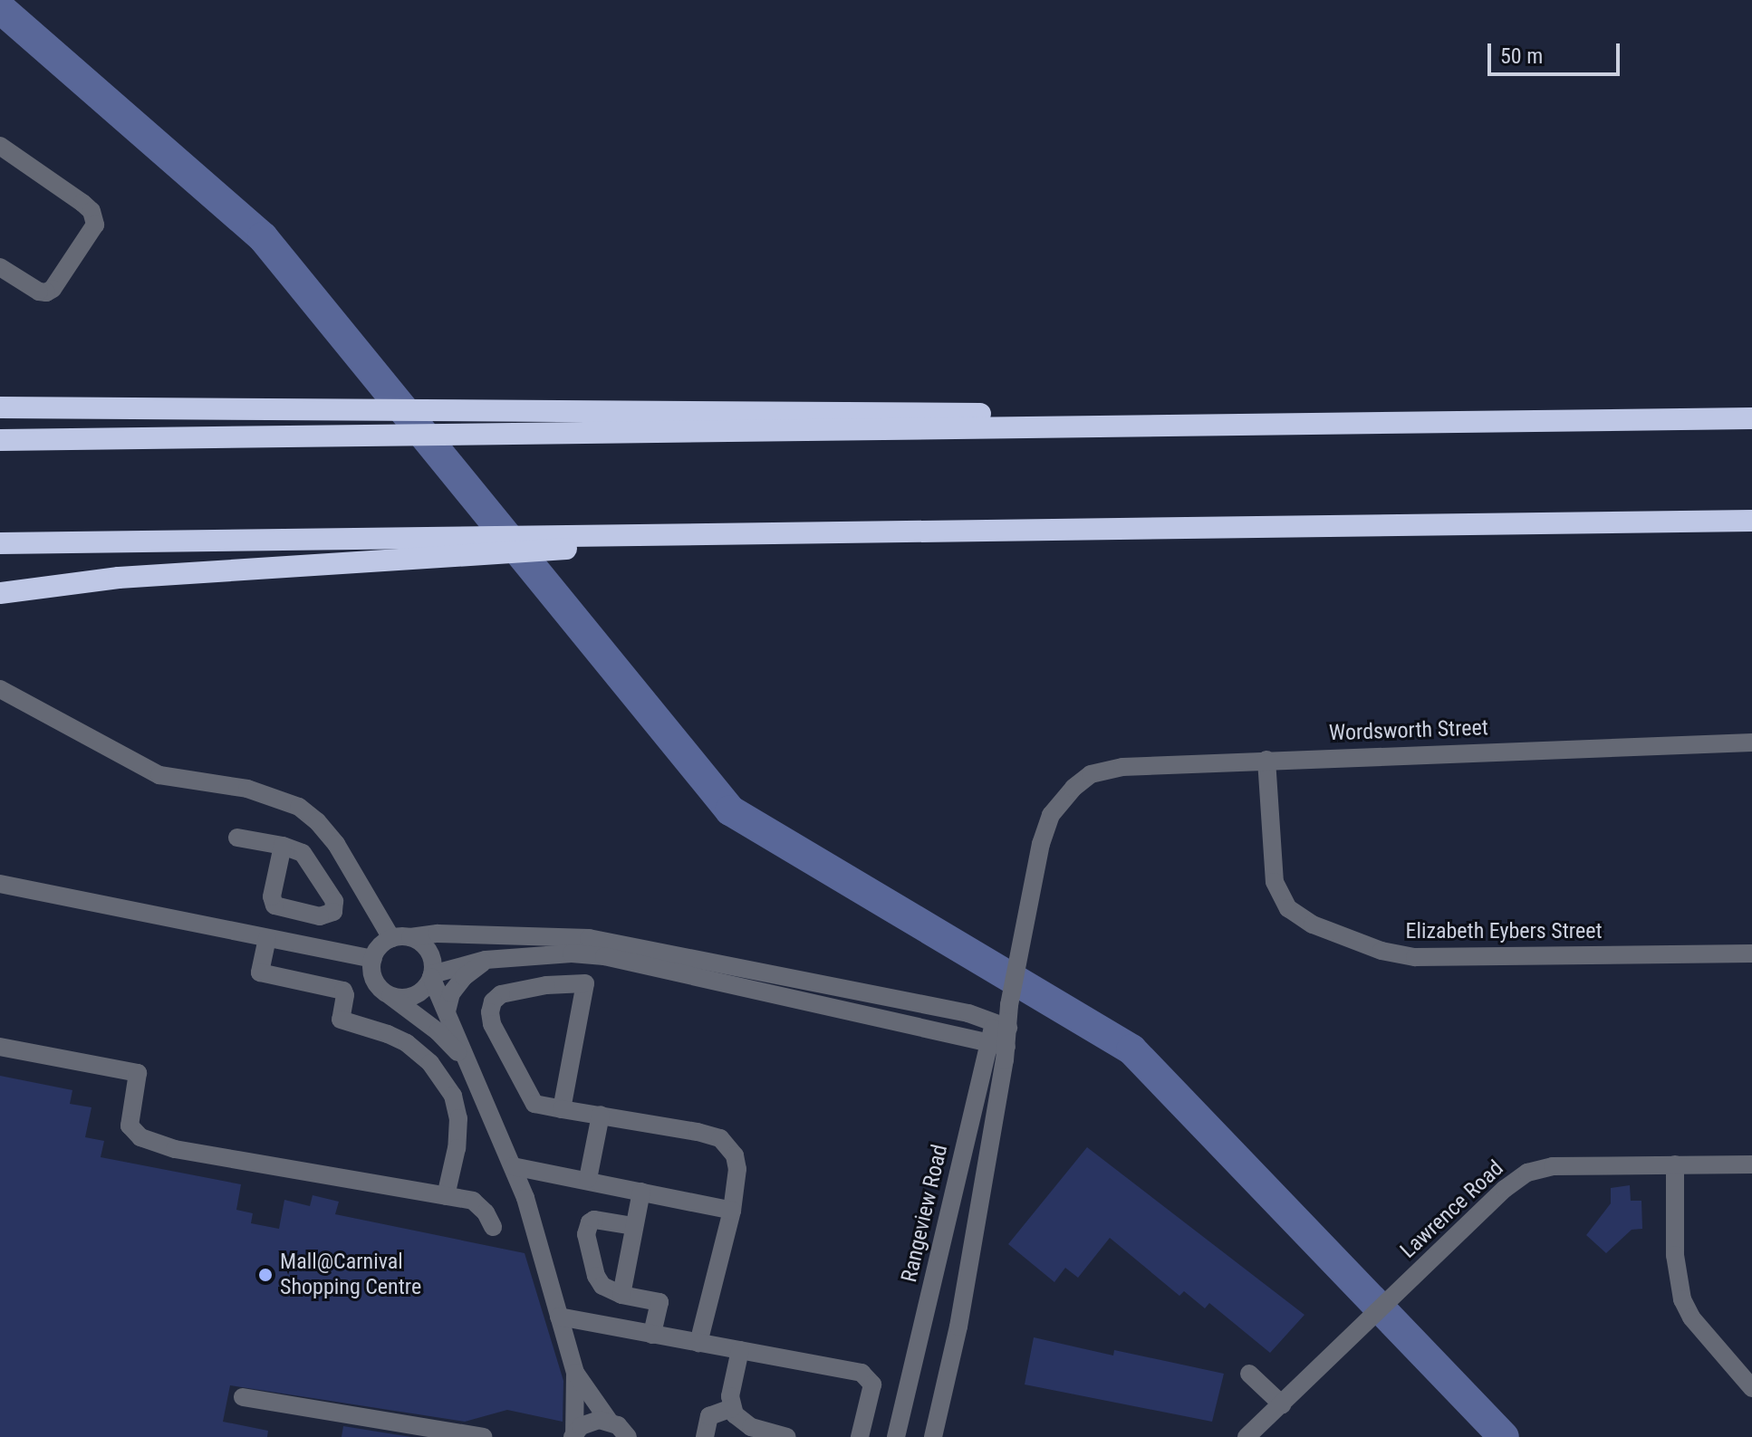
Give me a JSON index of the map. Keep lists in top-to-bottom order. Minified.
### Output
{"streets":{"street":["Wordsworth Street","Elizabeth Eybers Street","Lawrence Road","Rangeview Road"]},"crossings":[["Wordsworth Street","Elizabeth Eybers Street"],["Wordsworth Street","Rangeview Road"]],"places":["Mall@Carnival Shopping Centre"],"scale_bar":"50 m"}
